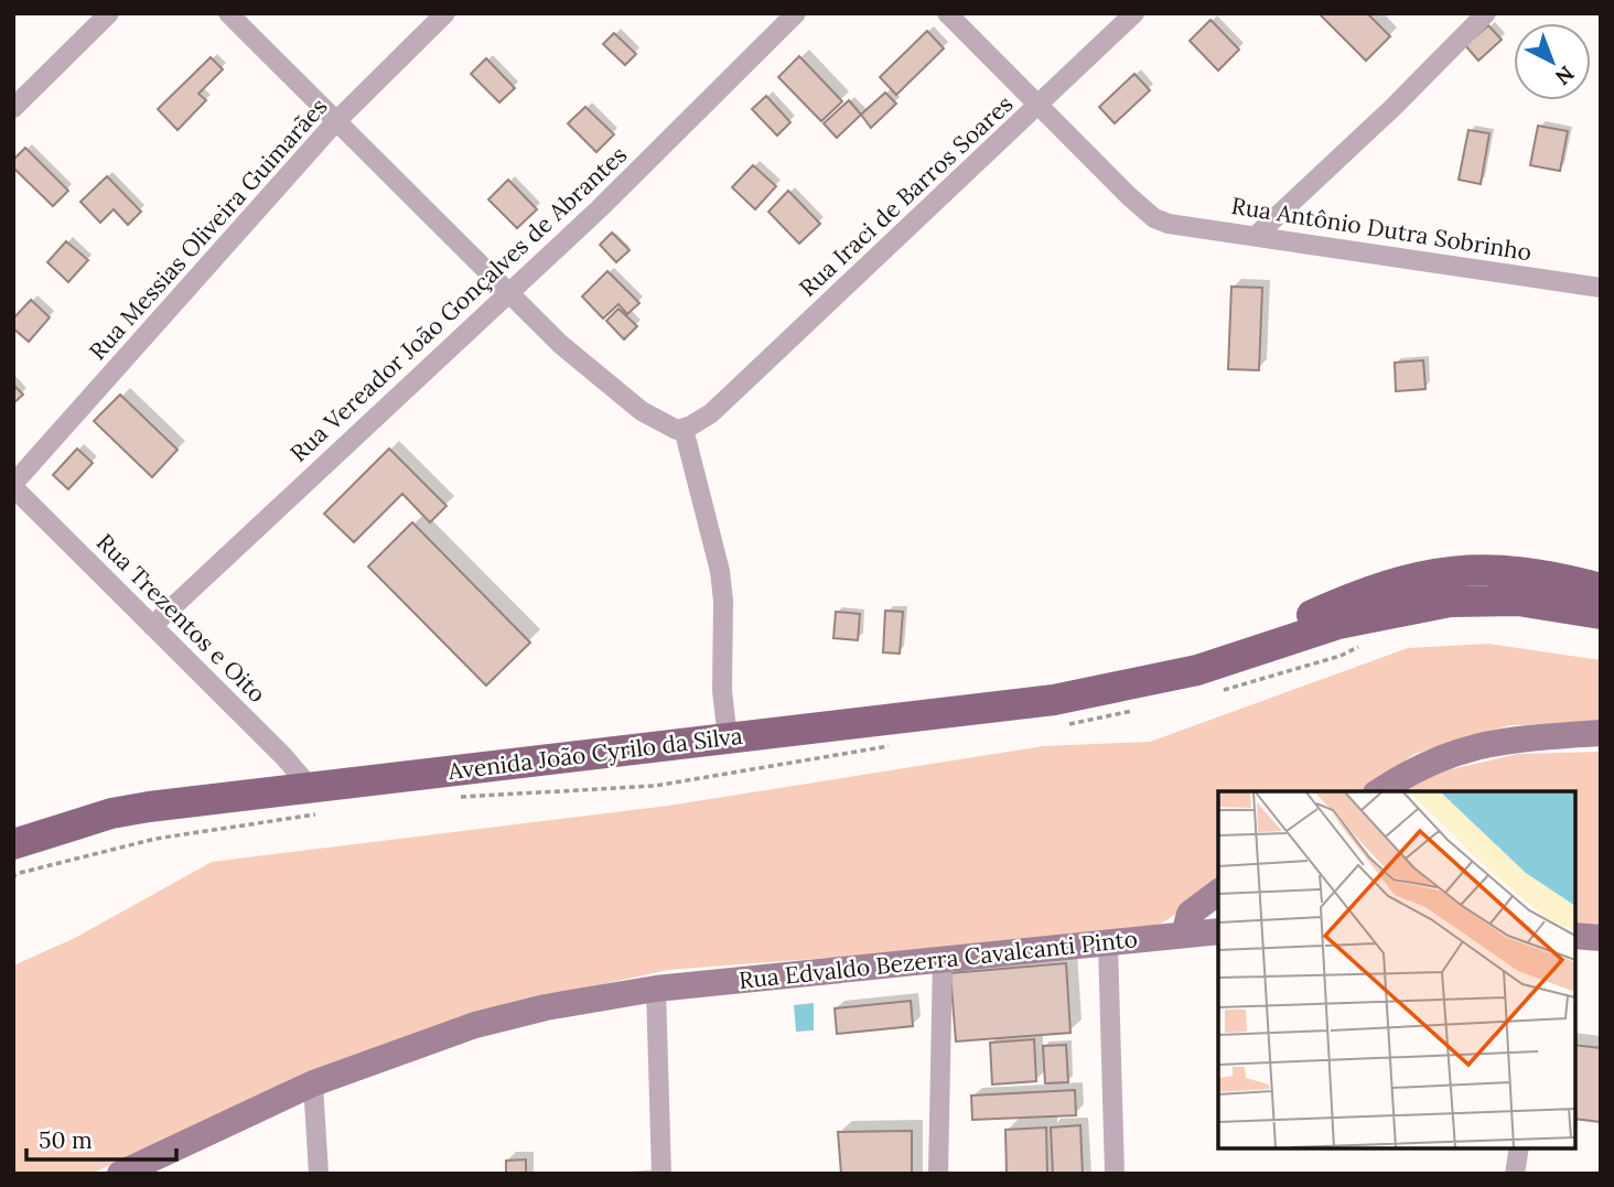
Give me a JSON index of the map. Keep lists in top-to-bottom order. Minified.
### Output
{"streets":{"main road":["Avenida João Cyrilo da Silva","Rua Edvaldo Bezerra Cavalcanti Pinto"],"street":["Rua Iraci de Barros Soares","Rua Messias Oliveira Guimarães","Rua Antônio Dutra Sobrinho","Rua Vereador João Gonçalves de Abrantes","Rua Trezentos e Oito"]},"crossings":[["Rua Iraci de Barros Soares","Rua Antônio Dutra Sobrinho"],["Rua Messias Oliveira Guimarães","Rua Trezentos e Oito"],["Rua Vereador João Gonçalves de Abrantes","Rua Trezentos e Oito"],["Rua Trezentos e Oito","Avenida João Cyrilo da Silva"]],"scale_bar":"50 m","north":"bottom right"}
